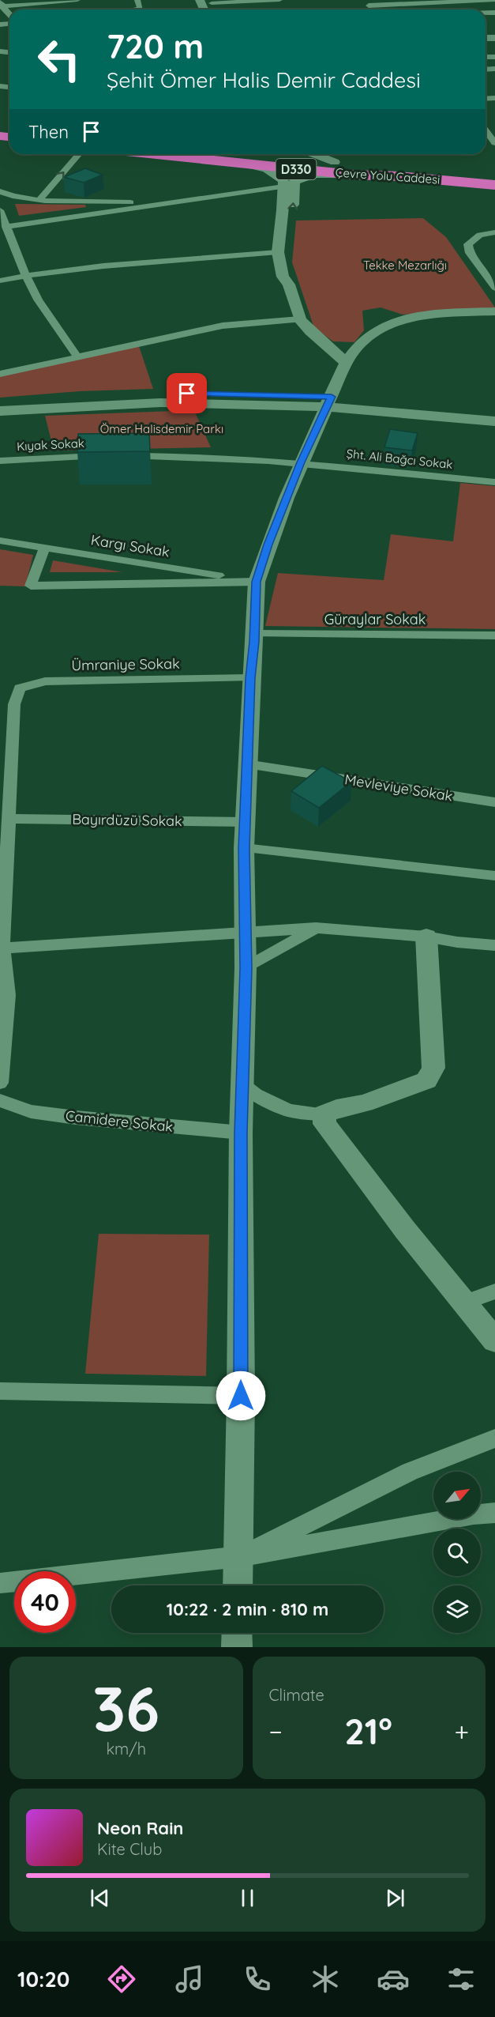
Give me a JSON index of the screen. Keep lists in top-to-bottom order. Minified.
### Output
{"streets":{"highway":["D330","Çevre Yolu Caddesi"],"street":["Kıyak Sokak","Şht. Ali Bağcı Sokak","Kargı Sokak","Güraylar Sokak","Ümraniye Sokak","Mevleviye Sokak","Bayırdüzü Sokak","Camidere Sokak"]},"parks":["Tekke Mezarlığı","Ömer Halisdemir Parkı"],"north":"top right","page":{"turn":["720 m","Şehit Ömer Halis Demir Caddesi"],"then":"Then","limit":"40","trip":"10:22 · 2 min · 810 m","tile":[["36","km/h"],"Climate"],"heat":["−","21°","+"],"song":["Neon Rain","Kite Club"],"tabs":"10:20"}}
